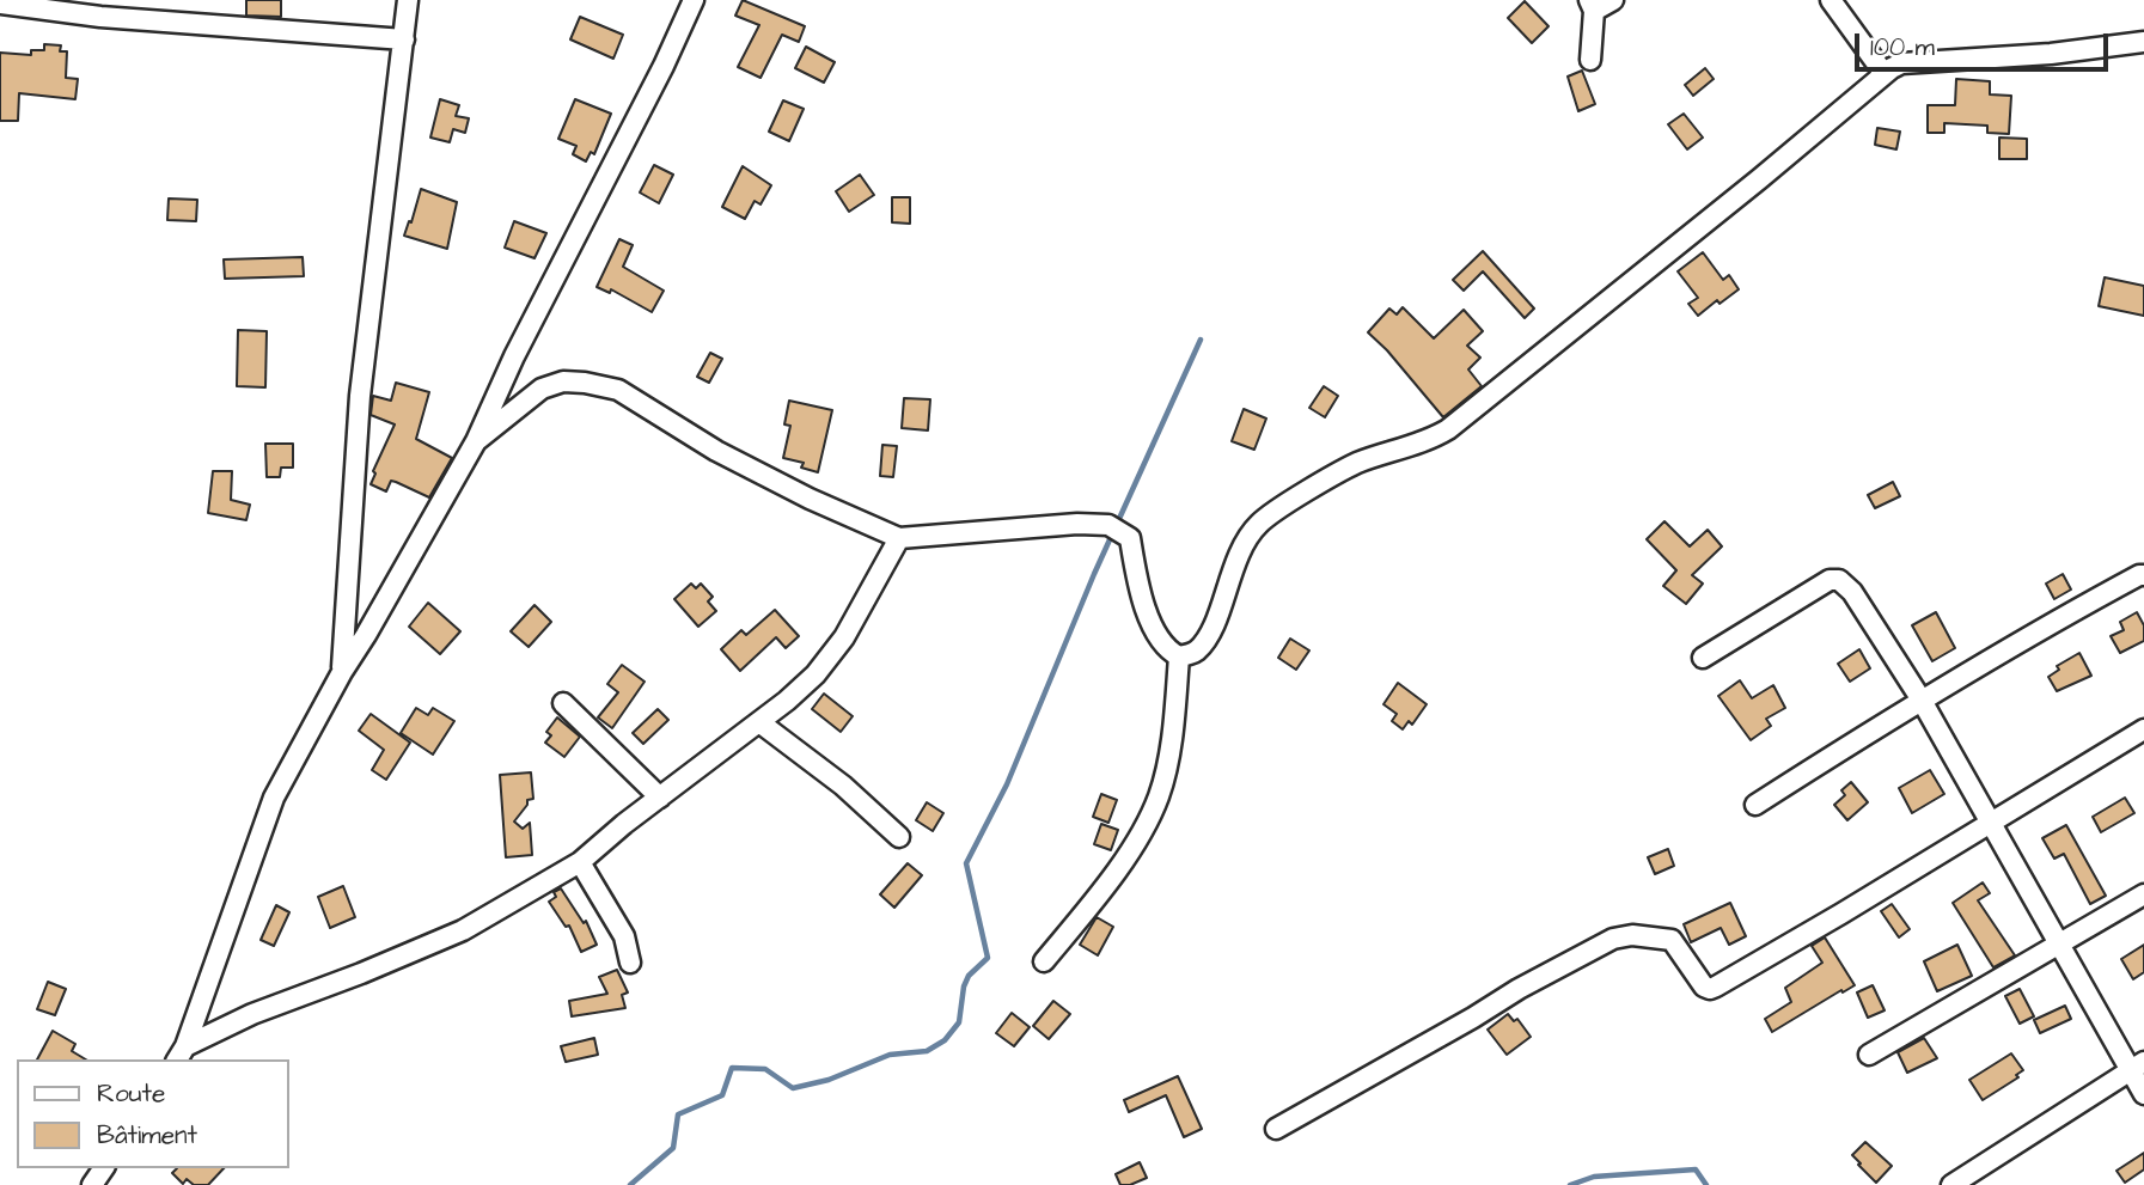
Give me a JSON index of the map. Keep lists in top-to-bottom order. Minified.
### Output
{"legend":["Route","Bâtiment"],"scale_bar":"100 m"}
